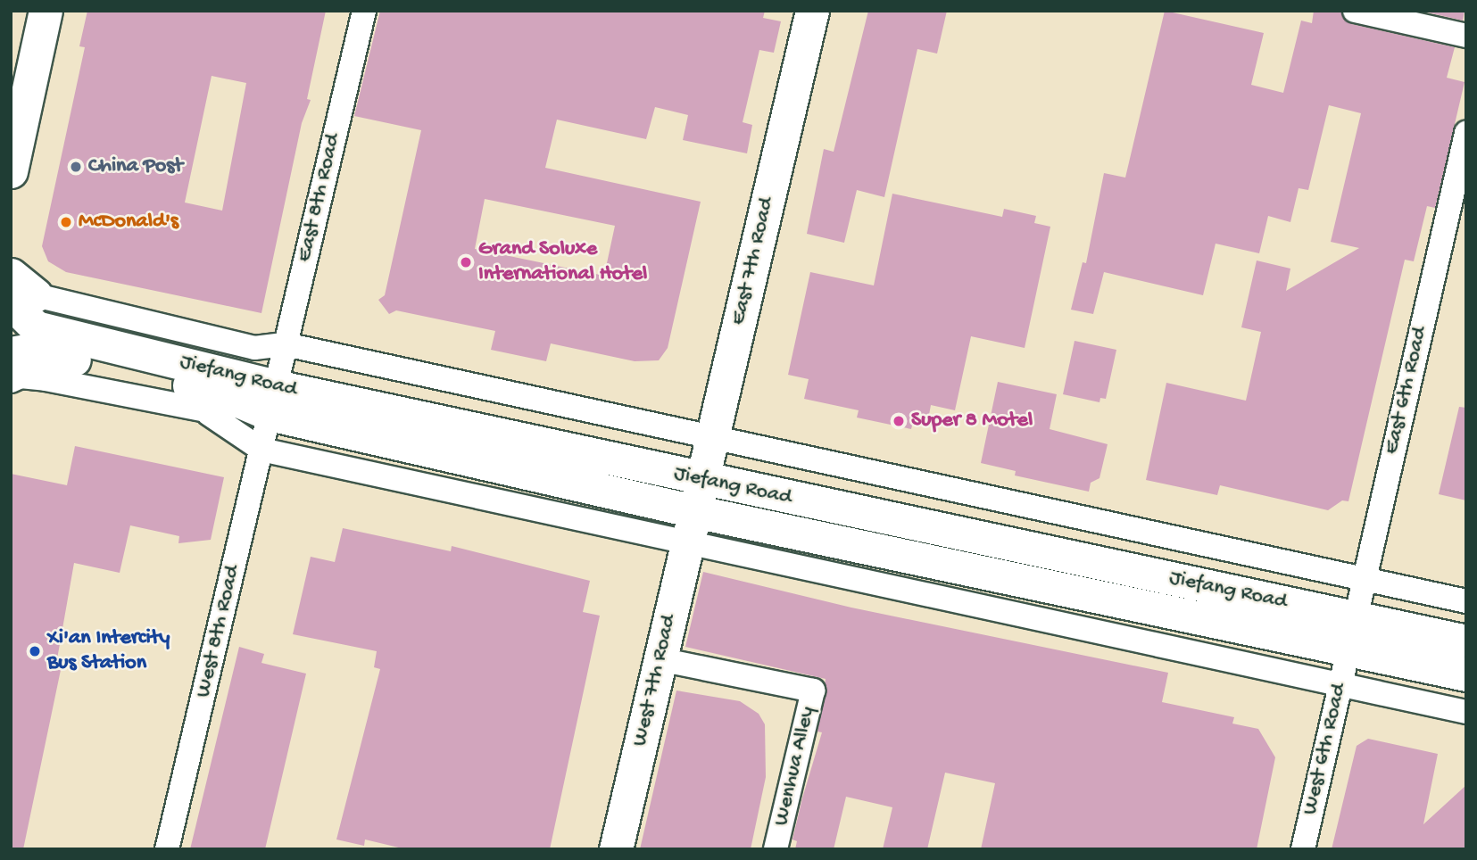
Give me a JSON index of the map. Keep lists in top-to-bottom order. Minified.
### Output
{"streets":{"main road":["East 7th Road","Jiefang Road","West 7th Road"],"street":["East 8th Road","East 6th Road","West 8th Road","West 6th Road","Wenhua Alley"]},"crossings":[["East 8th Road","Jiefang Road"],["East 8th Road","West 8th Road"],["East 7th Road","Jiefang Road"],["East 7th Road","West 7th Road"],["Jiefang Road","East 6th Road"],["Jiefang Road","West 8th Road"],["Jiefang Road","West 7th Road"],["Jiefang Road","West 6th Road"],["East 6th Road","West 6th Road"],["West 7th Road","Wenhua Alley"]],"places":["China Post","McDonald's","Grand Soluxe International Hotel","Super 8 Motel","Xi'an Intercity Bus Station"]}
